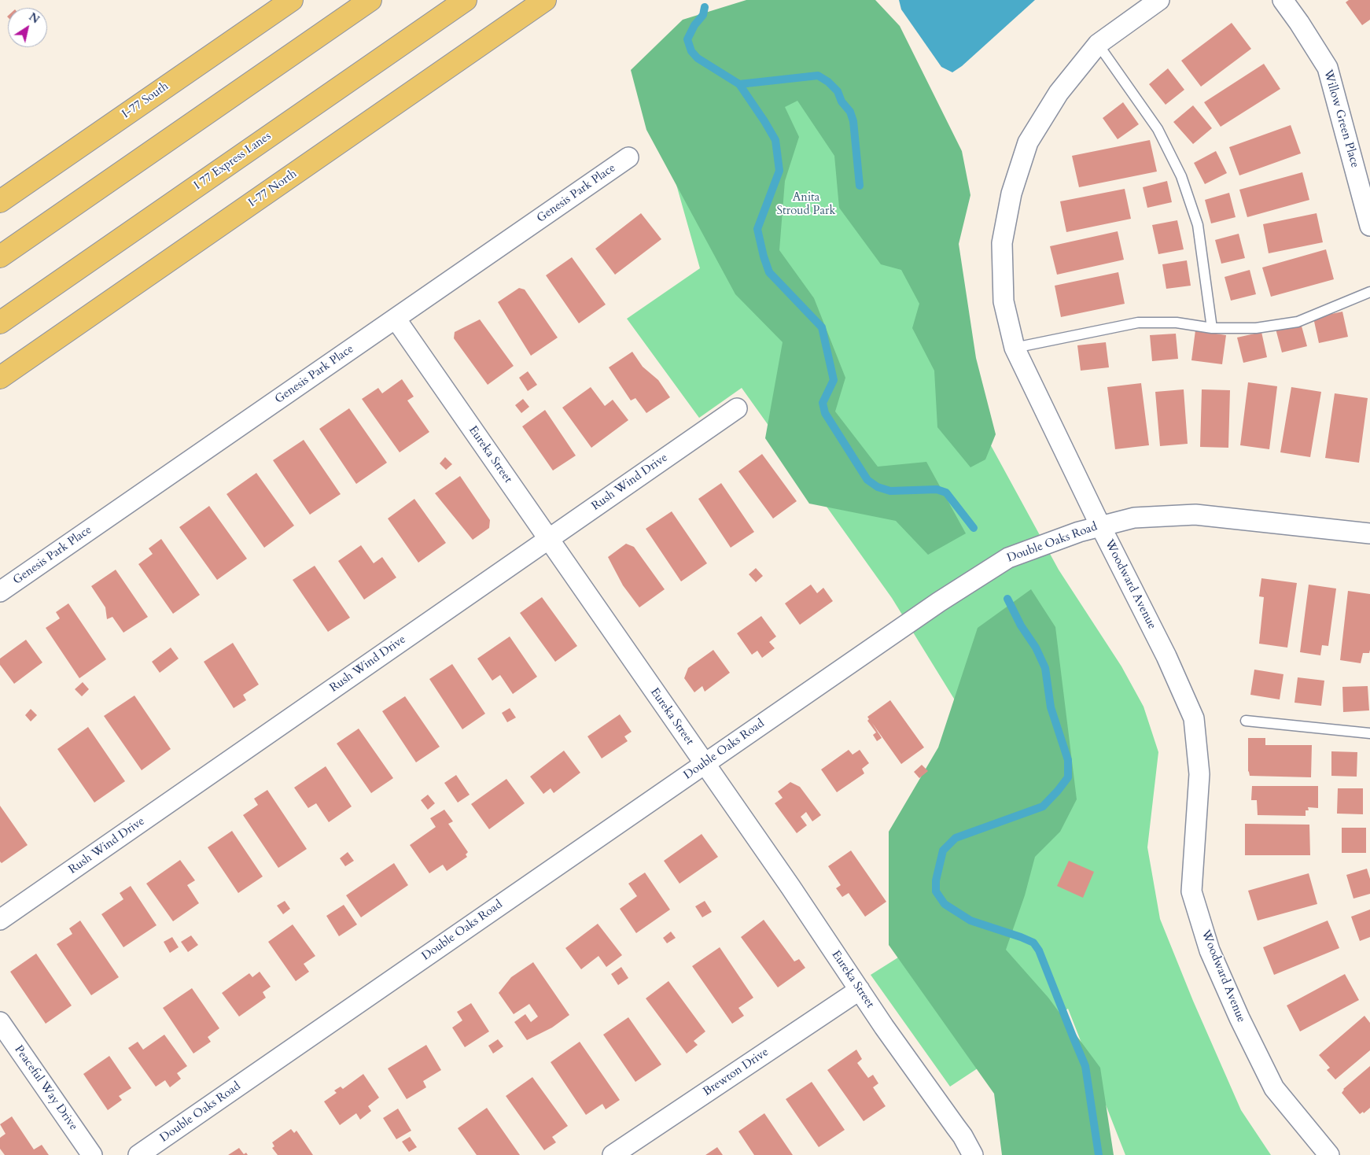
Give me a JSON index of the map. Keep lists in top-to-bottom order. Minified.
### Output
{"streets":{"highway":["I-77 South","I 77 Express Lanes","I-77 North"],"street":["Willow Green Place","Genesis Park Place","Eureka Street","Rush Wind Drive","Double Oaks Road","Woodward Avenue","Brewton Drive","Peaceful Way Drive"]},"crossings":[["Genesis Park Place","Eureka Street"],["Eureka Street","Rush Wind Drive"],["Eureka Street","Double Oaks Road"],["Eureka Street","Brewton Drive"],["Double Oaks Road","Woodward Avenue"]],"parks":["Anita Stroud Park"],"north":"top right"}
